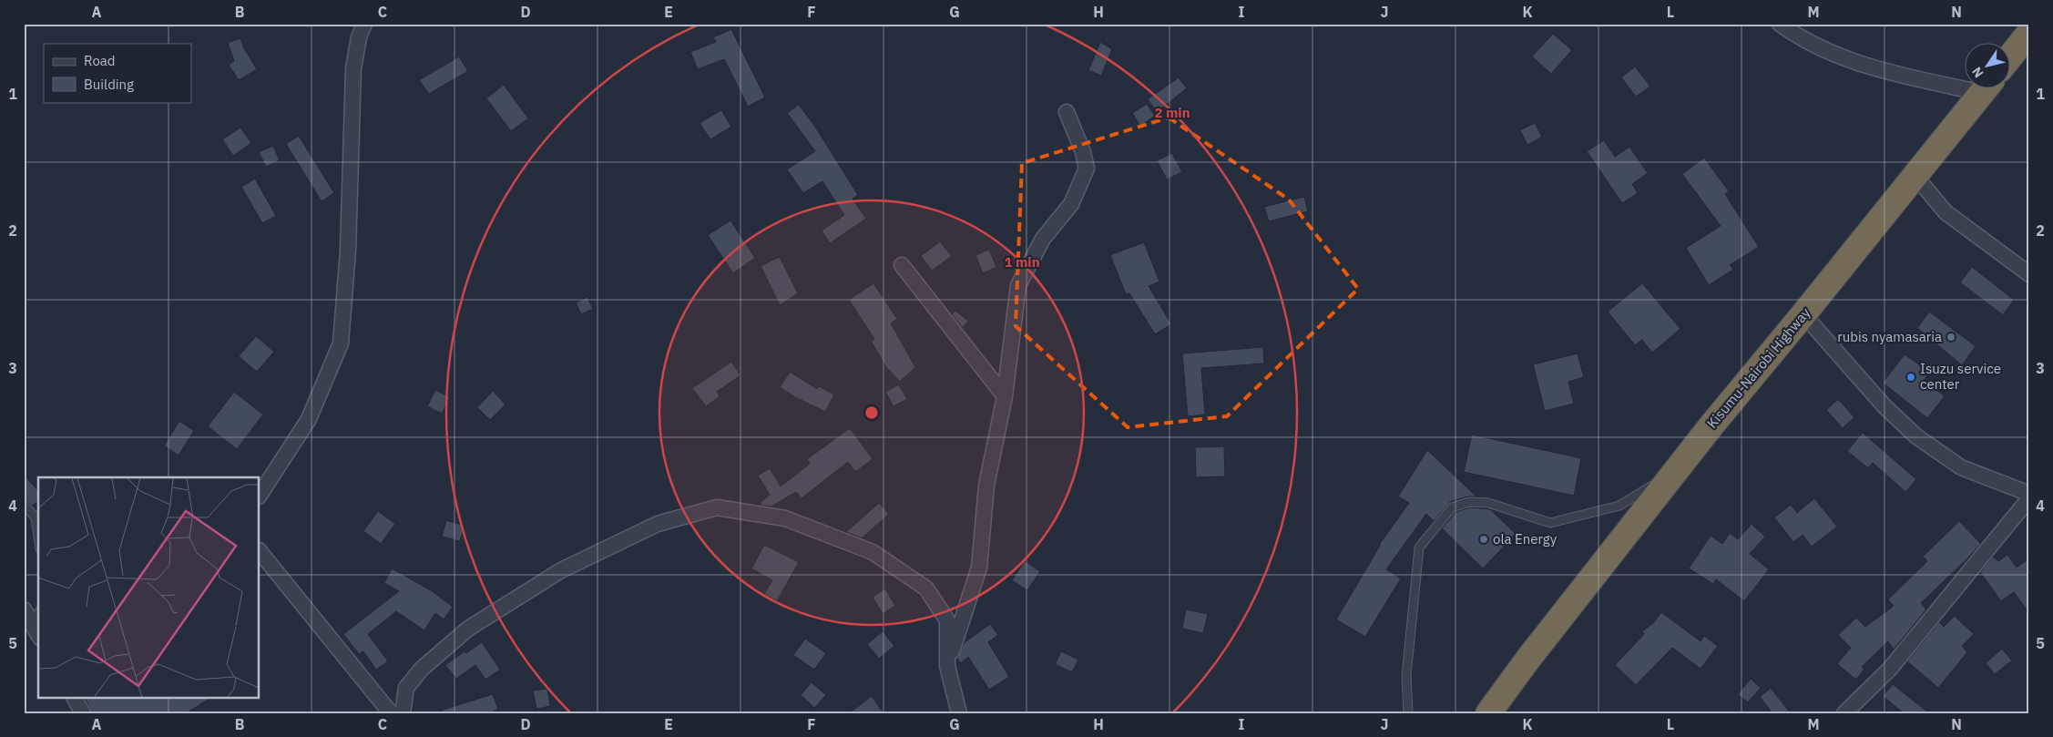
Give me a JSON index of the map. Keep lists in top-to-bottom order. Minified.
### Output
{"streets":{"highway":["Kisumu-Nairobi Highway"]},"places":["rubis nyamasaria","Isuzu service center","ola Energy"],"legend":["Road","Building"],"north":"bottom left","grid":{"columns":["A","B","C","D","E","F","G","H","I","J","K","L","M","N"],"rows":["1","2","3","4","5"]},"rings":["2 min","1 min"]}
